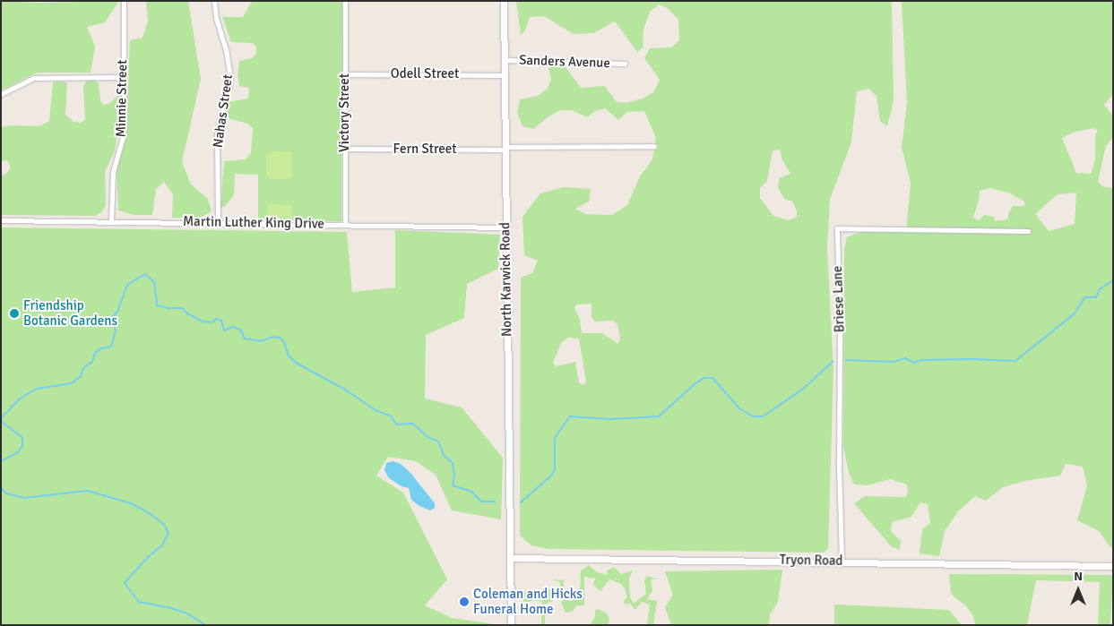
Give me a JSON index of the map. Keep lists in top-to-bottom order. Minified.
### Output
{"streets":{"street":["Sanders Avenue","Odell Street","Minnie Street","Nahas Street","Victory Street","Fern Street","Martin Luther King Drive","North Karwick Road","Briese Lane","Tryon Road"]},"crossings":[["Sanders Avenue","North Karwick Road"],["Odell Street","Victory Street"],["Odell Street","North Karwick Road"],["Minnie Street","Martin Luther King Drive"],["Nahas Street","Martin Luther King Drive"],["Victory Street","Fern Street"],["Victory Street","Martin Luther King Drive"],["Fern Street","North Karwick Road"],["Martin Luther King Drive","North Karwick Road"],["North Karwick Road","Tryon Road"],["Briese Lane","Tryon Road"]],"places":["Friendship Botanic Gardens","Coleman and Hicks Funeral Home"],"north":"top"}
